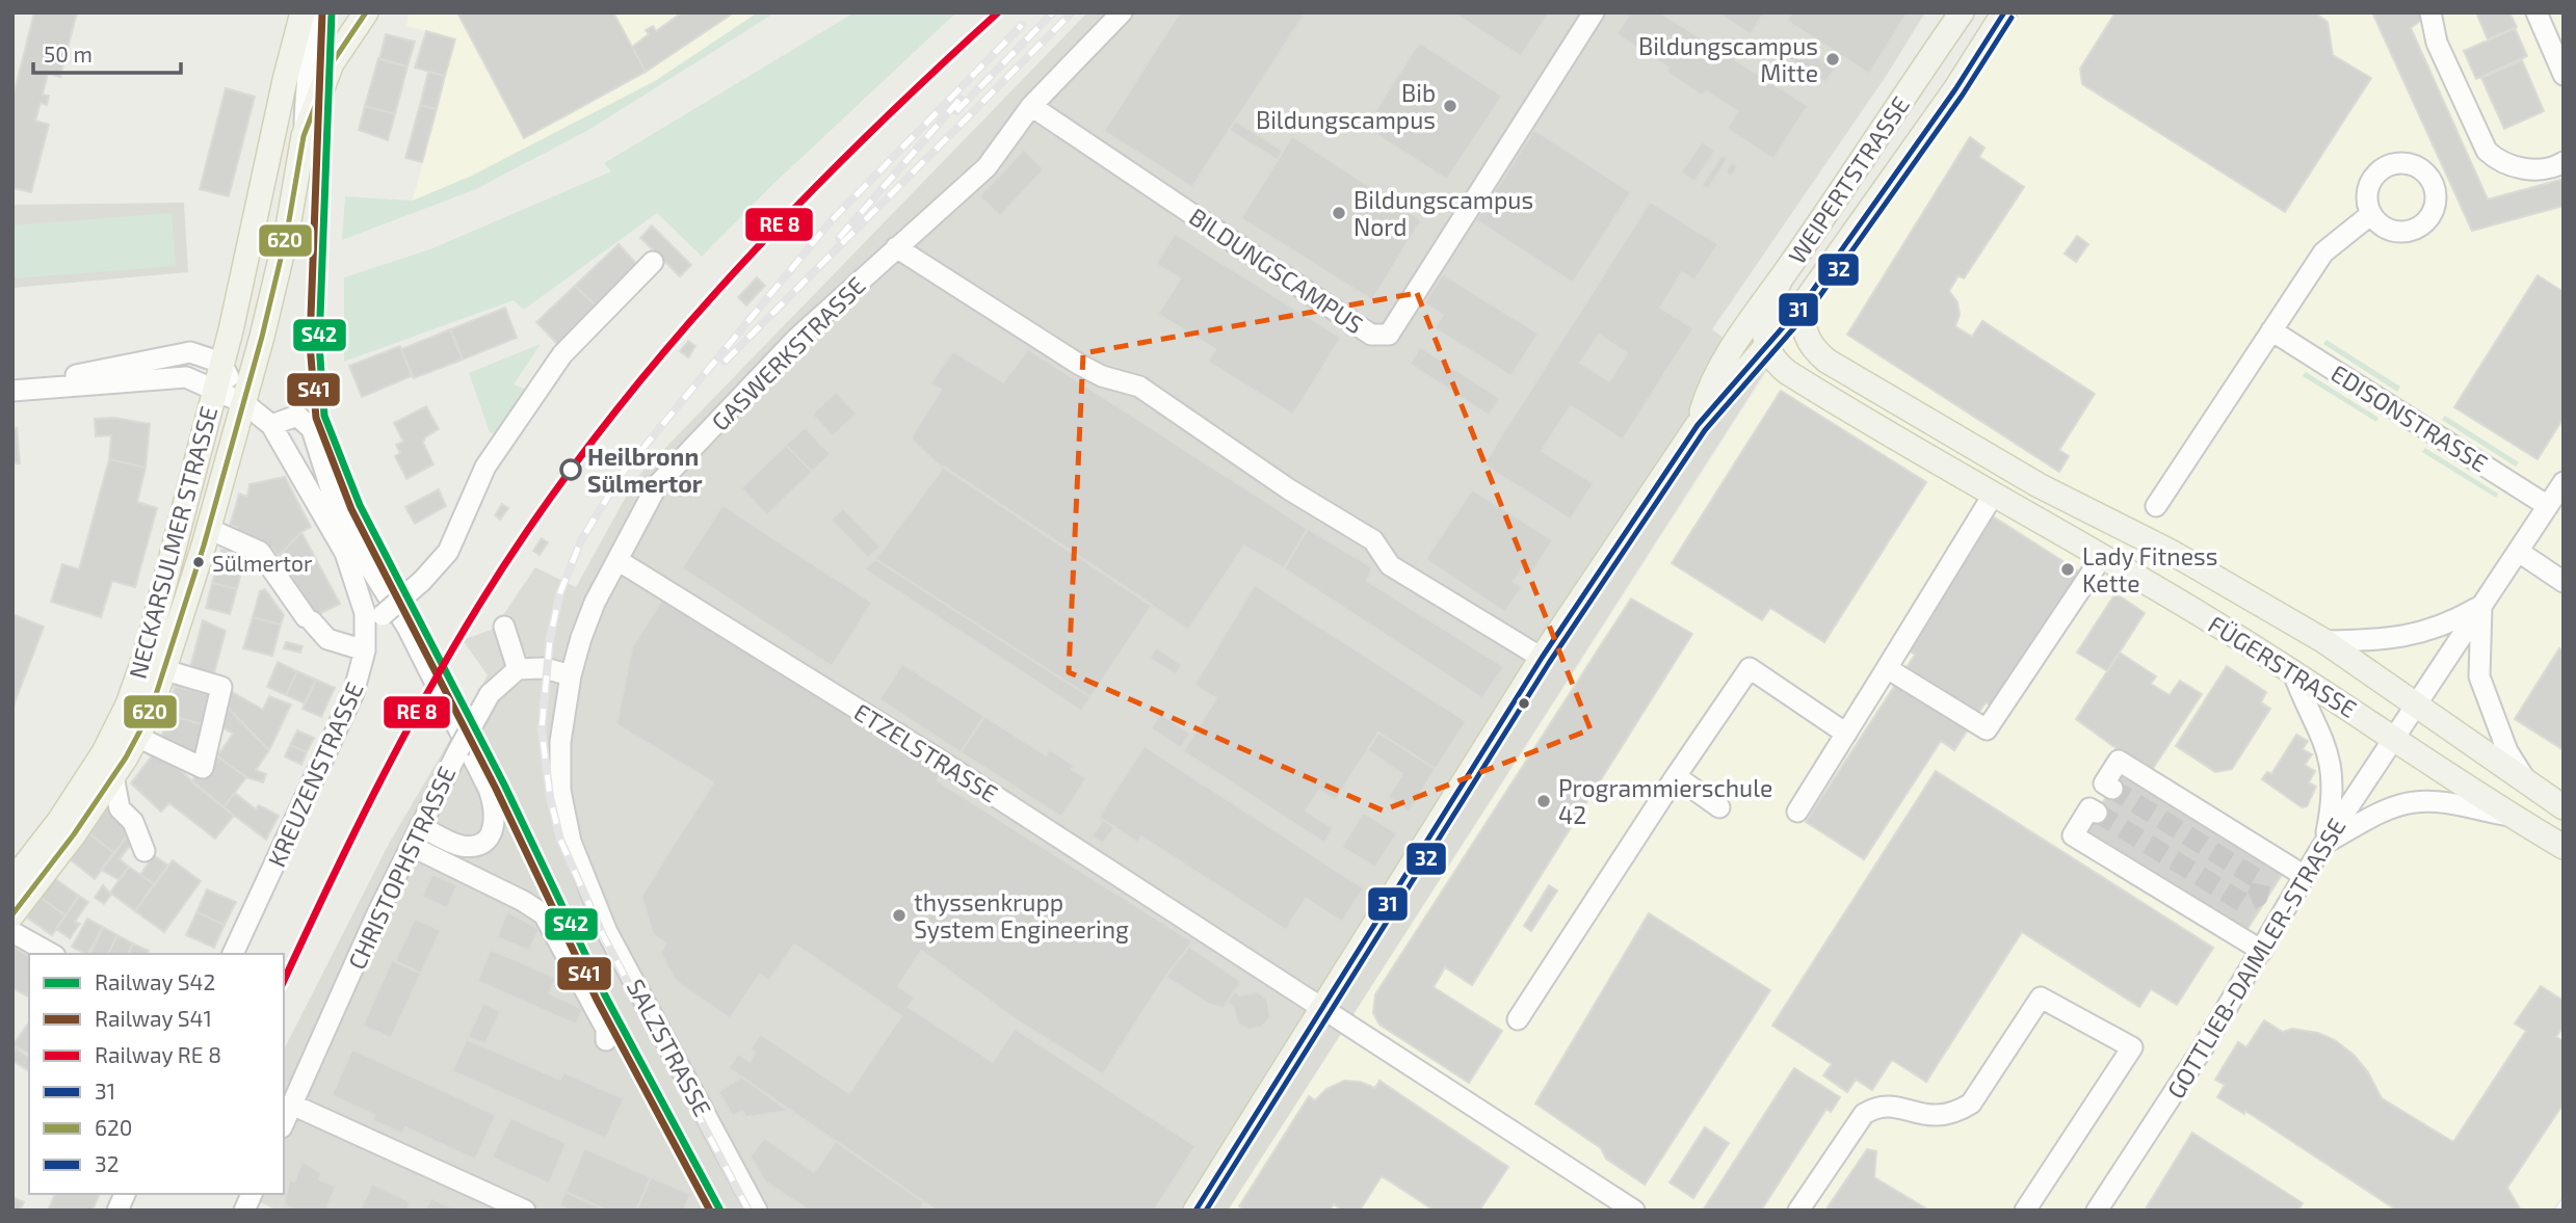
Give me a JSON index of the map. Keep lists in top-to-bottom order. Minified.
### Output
{"streets":{"main road":["WEIPERTSTRASSE","NECKARSULMER STRASSE","FÜGERSTRASSE"],"street":["BILDUNGSCAMPUS","GASWERKSTRASSE","EDISONSTRASSE","ETZELSTRASSE","KREUZENSTRASSE","CHRISTOPHSTRASSE","GOTTLIEB-DAIMLER-STRASSE","SALZSTRASSE"]},"crossings":[["WEIPERTSTRASSE","FÜGERSTRASSE"],["WEIPERTSTRASSE","ETZELSTRASSE"],["BILDUNGSCAMPUS","GASWERKSTRASSE"],["GASWERKSTRASSE","ETZELSTRASSE"],["GASWERKSTRASSE","SALZSTRASSE"],["NECKARSULMER STRASSE","KREUZENSTRASSE"],["FÜGERSTRASSE","GOTTLIEB-DAIMLER-STRASSE"]],"places":["Bildungscampus Mitte","Bib Bildungscampus","Bildungscampus Nord","Heilbronn Sülmertor","Sülmertor","Lady Fitness Kette","Programmierschule 42","thyssenkrupp System Engineering"],"lines":["rail line S42","rail line S41","transit line 31","transit line 620","transit line 32"],"legend":["Railway S42","Railway S41","Railway RE 8","31","620","32"],"scale_bar":"50 m"}
